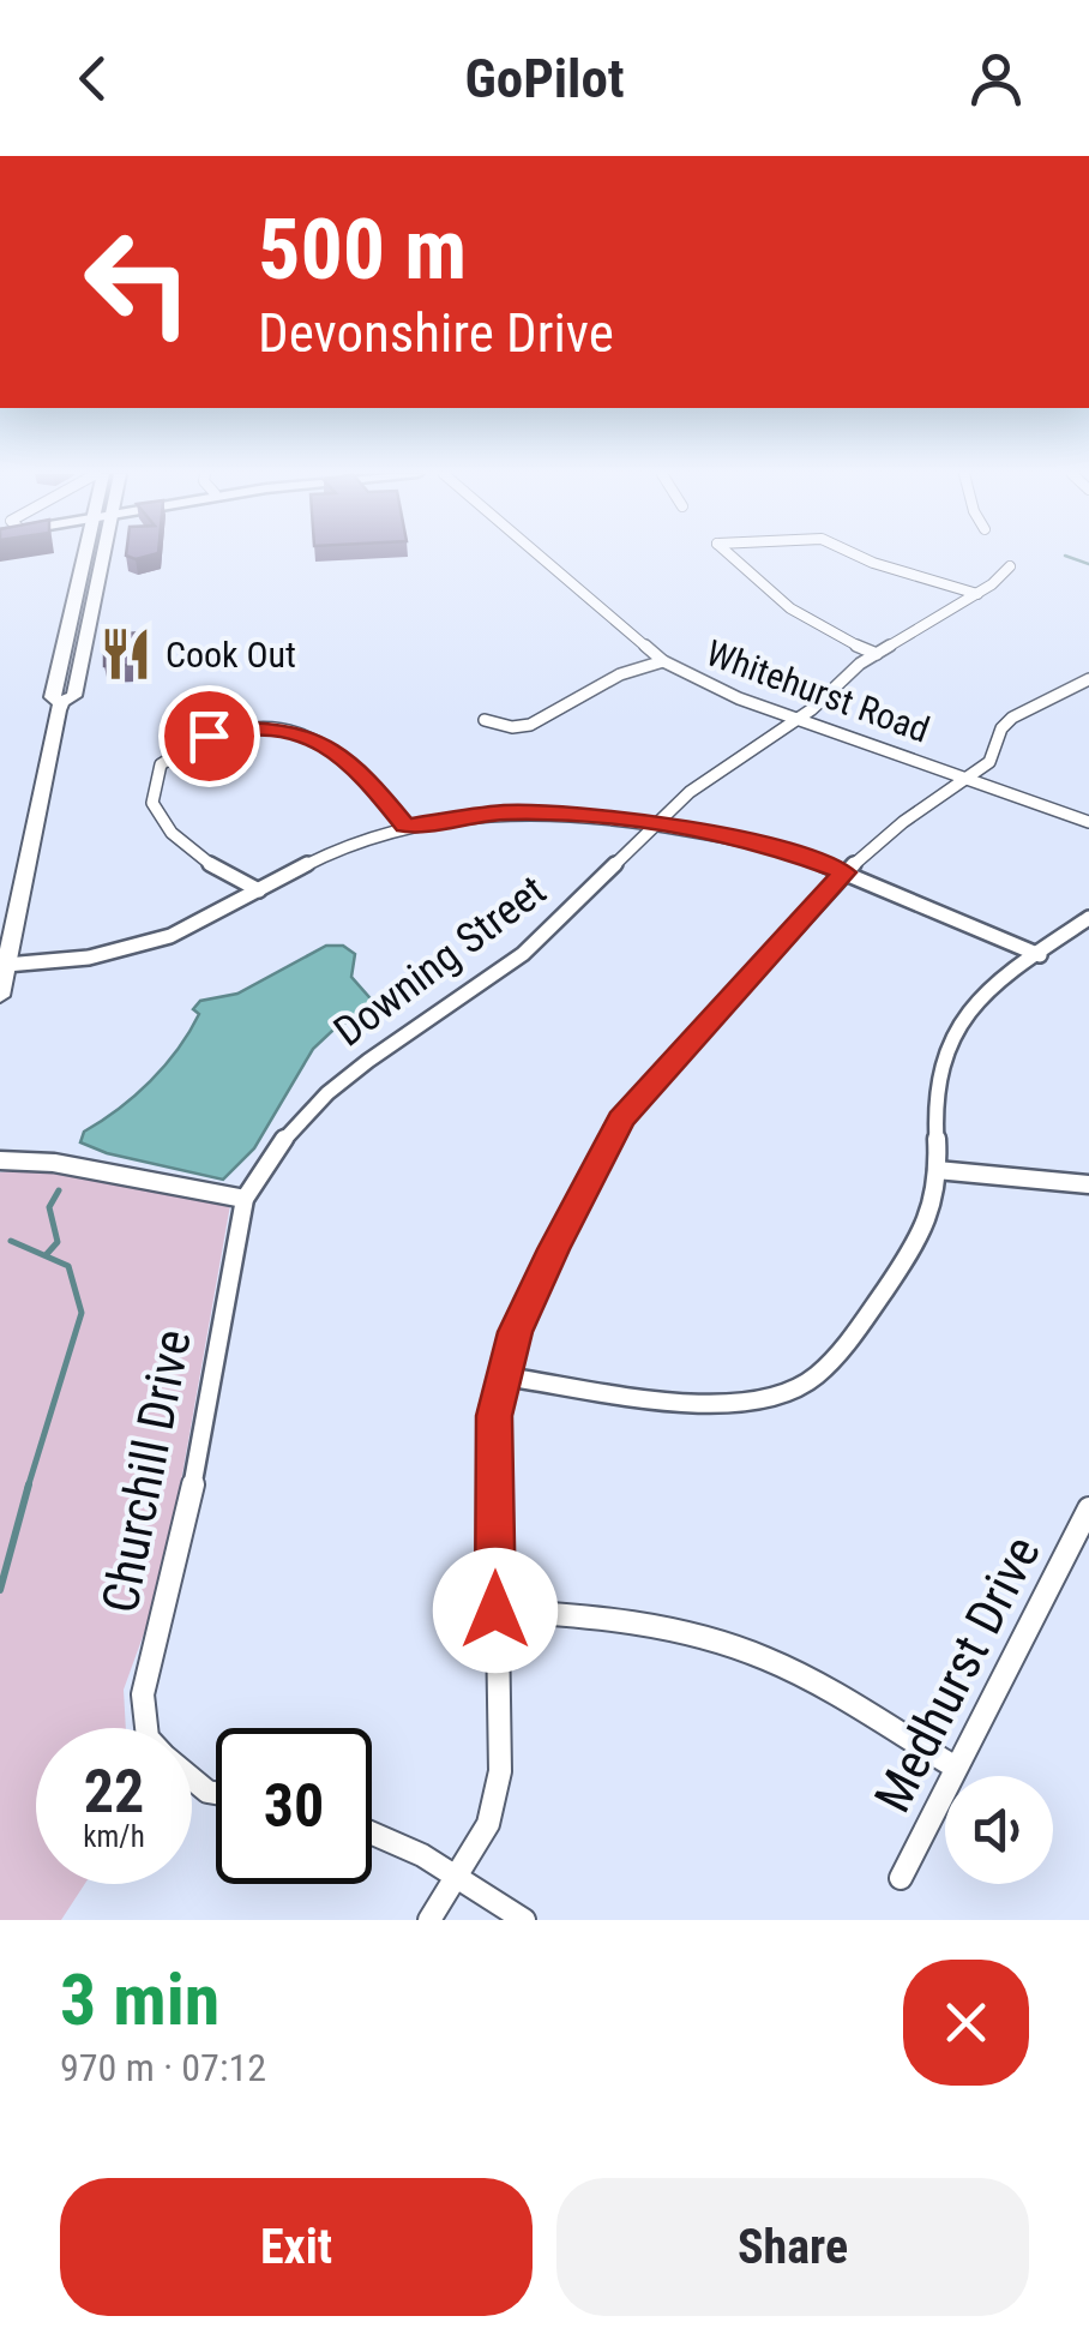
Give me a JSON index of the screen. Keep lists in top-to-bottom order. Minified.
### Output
{"streets":{"street":["Whitehurst Road","Downing Street","Churchill Drive","Medhurst Drive"]},"crossings":[["Whitehurst Road","Downing Street"],["Downing Street","Churchill Drive"]],"places":{"restaurant":["Cook Out"]},"page":{"header":"GoPilot","turn":["500 m","Devonshire Drive"],"speed":"22 km/h","limit":"30","heading":["3 min","970 m · 07:12"],"buttons":["Exit","Share"]}}
